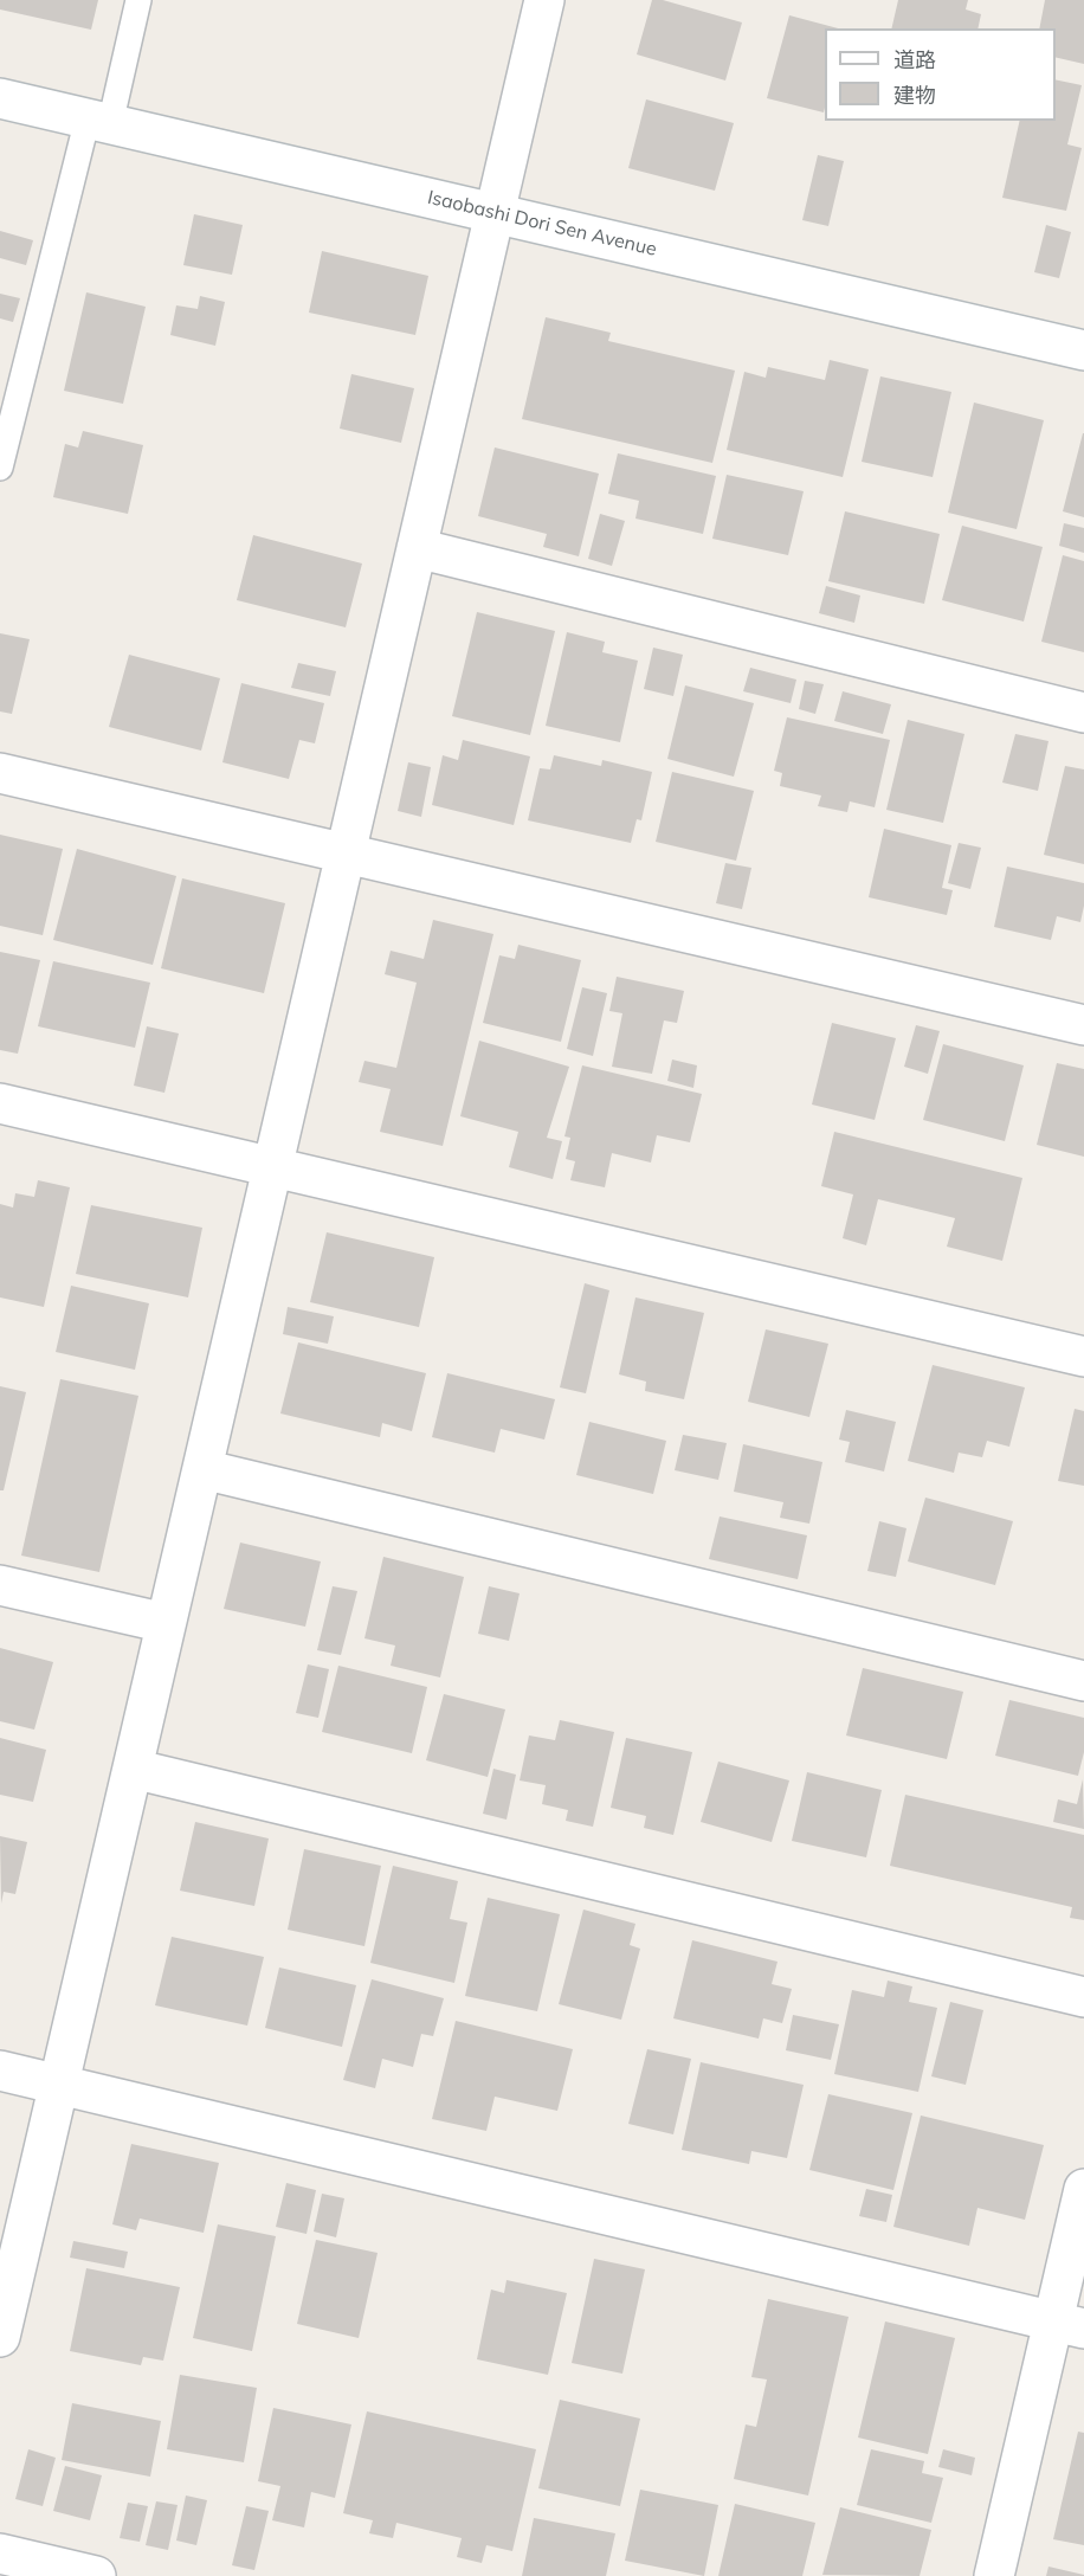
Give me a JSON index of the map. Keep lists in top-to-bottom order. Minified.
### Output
{"streets":{"street":["Isaobashi Dori Sen Avenue"]},"legend":["道路","建物"]}
